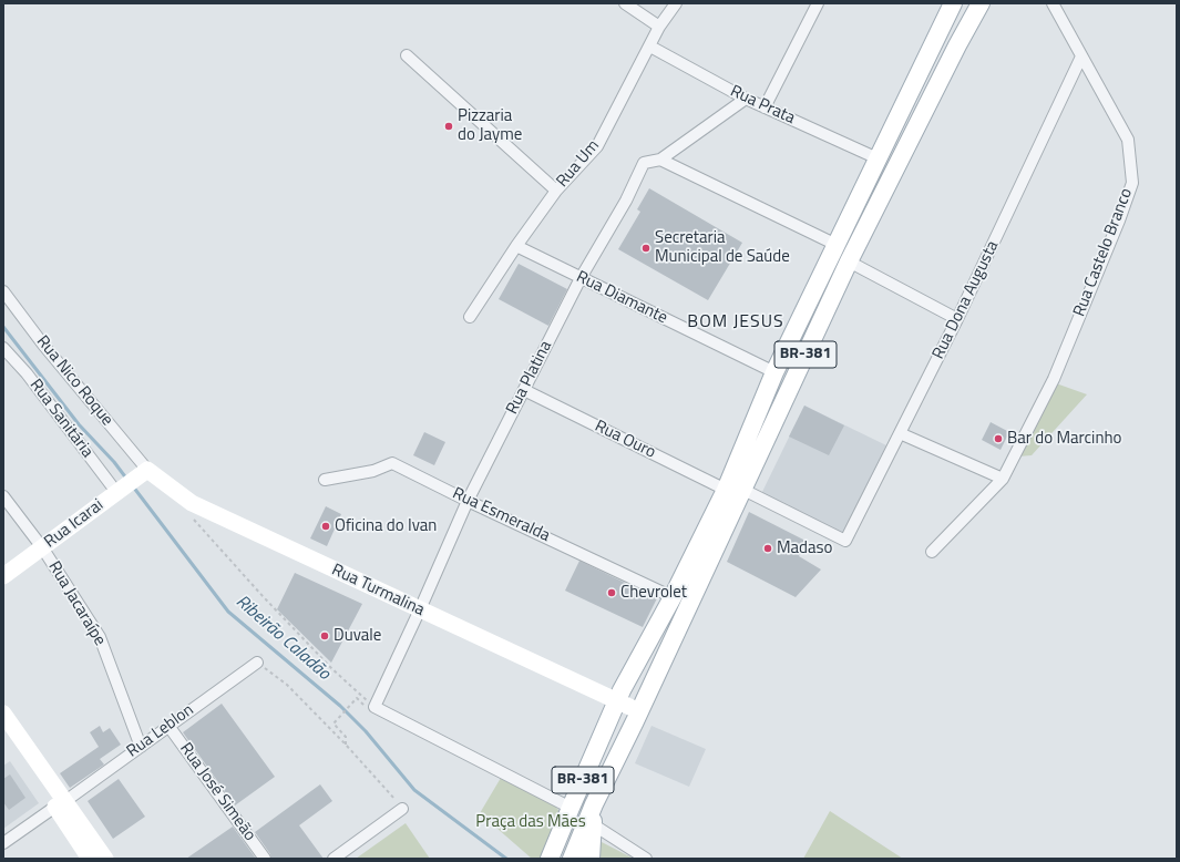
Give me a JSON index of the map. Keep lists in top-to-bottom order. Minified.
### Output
{"streets":{"main road":["BR-381","Rua Icarai","Rua Turmalina"],"street":["Rua Prata","Rua Um","Rua Castelo Branco","Rua Diamante","Rua Dona Augusta","Rua Platina","Rua Nico Roque","Rua Sanitária","Rua Ouro","Rua Esmeralda","Rua Jacaraípe","Rua Leblon","Rua José Simeão"]},"crossings":[["Rua Prata","Rua Um"],["Rua Prata","BR-381"],["Rua Prata","Rua Platina"],["Rua Um","Rua Diamante"],["Rua Castelo Branco","Rua Dona Augusta"],["Rua Diamante","BR-381"],["Rua Diamante","Rua Platina"],["Rua Dona Augusta","BR-381"],["BR-381","Rua Ouro"],["BR-381","Rua Esmeralda"],["BR-381","Rua Turmalina"],["Rua Platina","Rua Ouro"],["Rua Platina","Rua Esmeralda"],["Rua Platina","Rua Turmalina"],["Rua Nico Roque","Rua Icarai"],["Rua Nico Roque","Rua Turmalina"],["Rua Sanitária","Rua Icarai"],["Rua Icarai","Rua Turmalina"],["Rua Icarai","Rua Jacaraípe"],["Rua Jacaraípe","Rua Leblon"],["Rua Leblon","Rua José Simeão"]],"districts":["BOM JESUS"],"water":["Ribeirão Caladão"],"parks":["Praça das Mães"],"places":["Pizzaria do Jayme","Secretaria Municipal de Saúde","Bar do Marcinho","Oficina do Ivan","Madaso","Chevrolet","Duvale"]}
